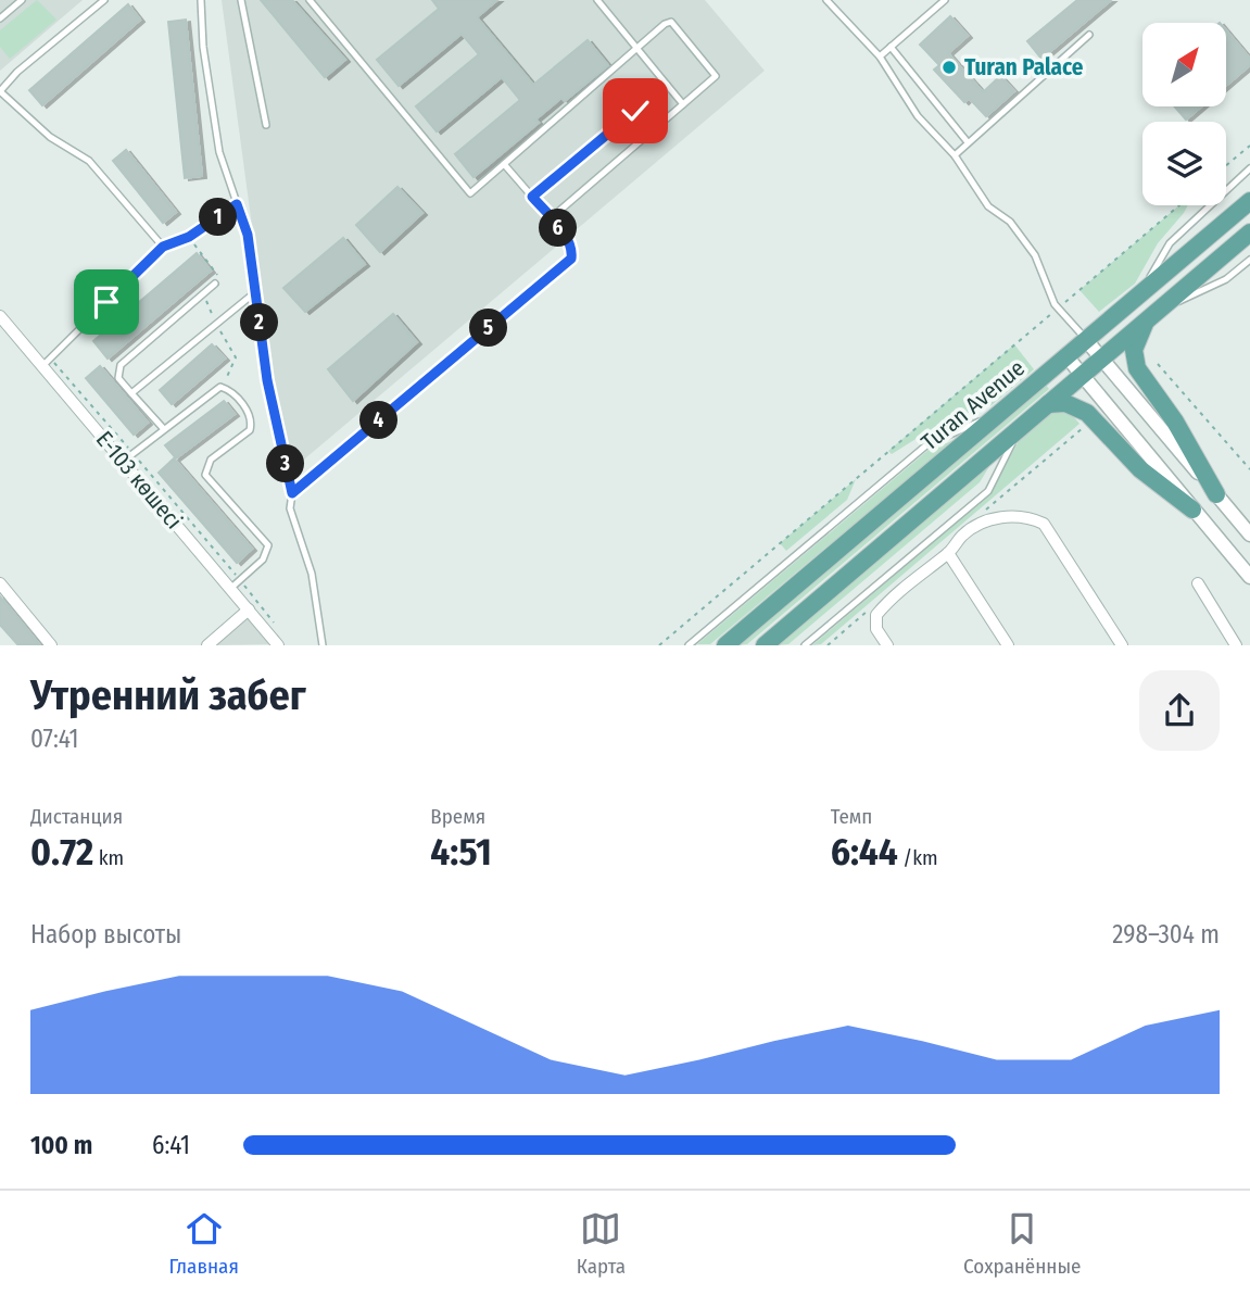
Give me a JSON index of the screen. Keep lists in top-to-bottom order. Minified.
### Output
{"streets":{"main road":["Turan Avenue"],"street":["Е-103 көшесі"]},"places":["Turan Palace"],"north":"top right","page":{"pins":["1","6","2","5","4","3"],"heading":["Утренний забег","07:41"],"stats":[["Дистанция","0.72 km"],["Время","4:51"],["Темп","6:44 /km"]],"chart":["Набор высоты","298–304 m"],"list":[{"name":"100 m","note":"6:41"}],"tabs":["Главная","Карта","Сохранённые"]}}
